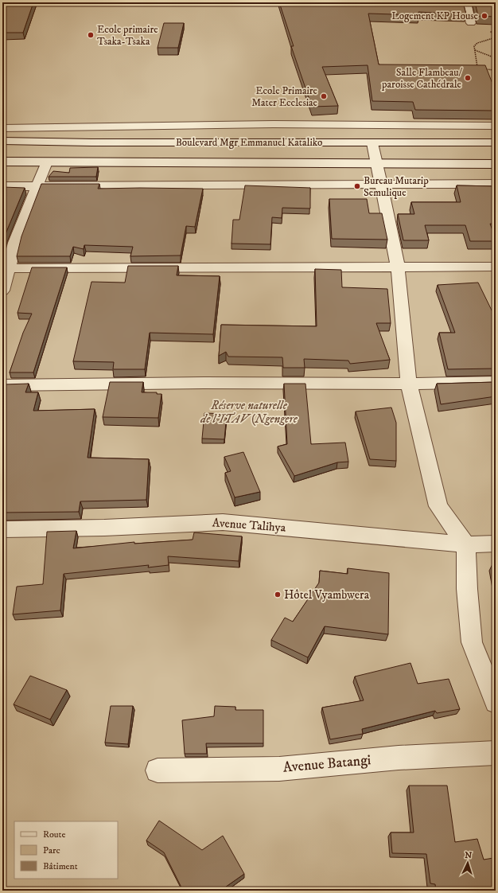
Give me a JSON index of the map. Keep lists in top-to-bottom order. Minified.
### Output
{"streets":{"street":["Boulevard Mgr Emmanuel Kataliko","Avenue Talihya","Avenue Batangi"]},"parks":["Réserve naturelle de l'ITAV (Ngengere"],"places":["Logement KP House","Ecole primaire Tsaka-Tsaka","Salle Flambeau/ paroisse Cathédrale","Ecole Primaire Mater Ecclesiae","Bureau Mutarip Semulique","Hôtel Vyambwera"],"legend":["Route","Parc","Bâtiment"],"north":"top"}
